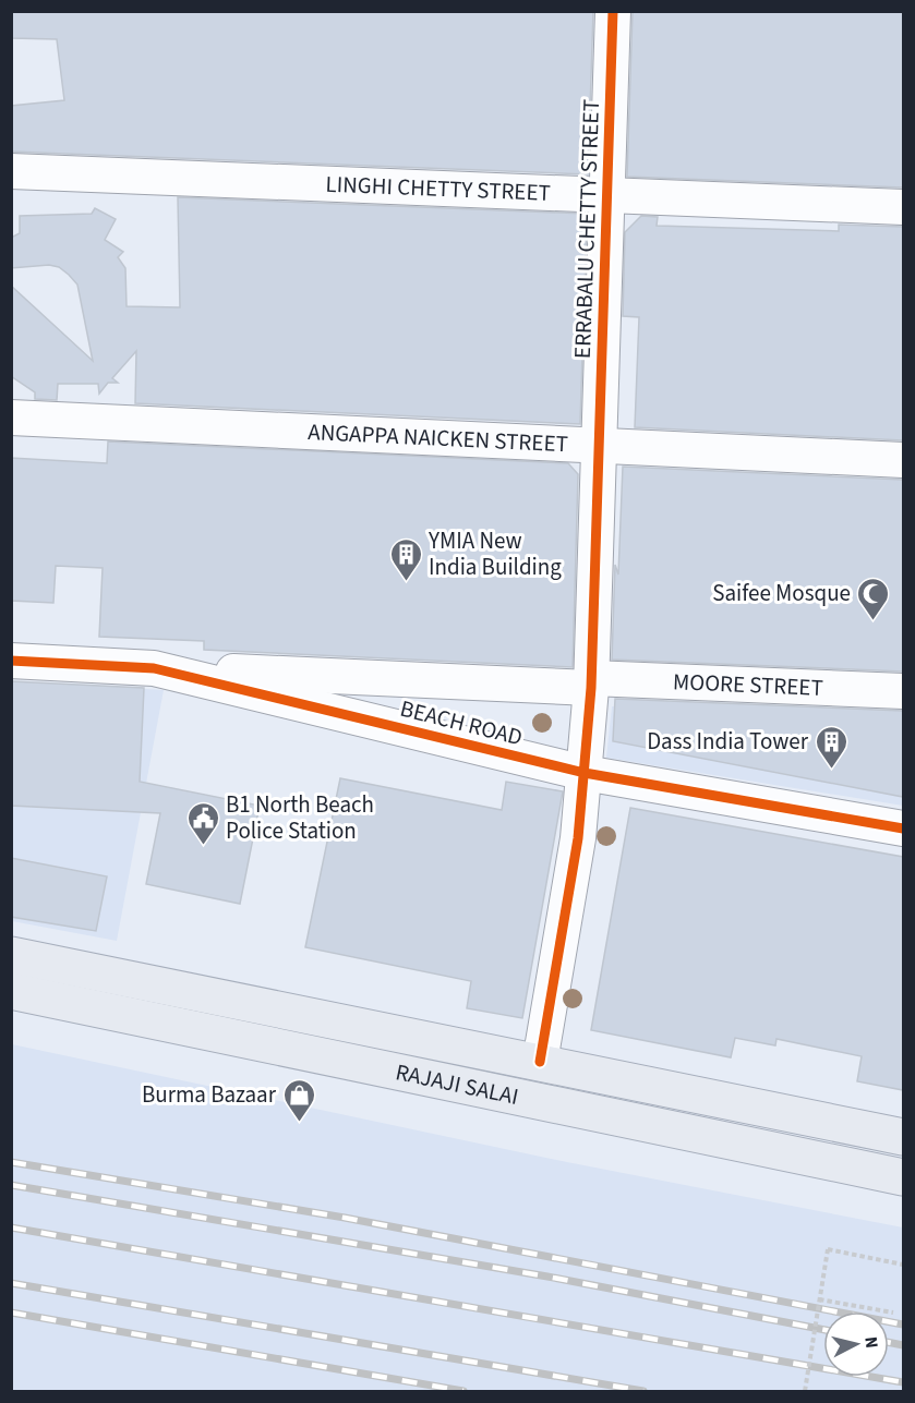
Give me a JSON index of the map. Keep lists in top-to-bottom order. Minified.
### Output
{"streets":{"main road":["RAJAJI SALAI"],"street":["LINGHI CHETTY STREET","ERRABALU CHETTY STREET","ANGAPPA NAICKEN STREET","MOORE STREET","BEACH ROAD"]},"crossings":[["LINGHI CHETTY STREET","ERRABALU CHETTY STREET"],["ERRABALU CHETTY STREET","ANGAPPA NAICKEN STREET"],["ERRABALU CHETTY STREET","MOORE STREET"],["ERRABALU CHETTY STREET","BEACH ROAD"],["ERRABALU CHETTY STREET","RAJAJI SALAI"],["MOORE STREET","BEACH ROAD"]],"places":{"building":["YMIA New India Building","Dass India Tower"],"mosque":["Saifee Mosque"],"public building":["B1 North Beach Police Station"],"shop":["Burma Bazaar"]},"north":"right"}
